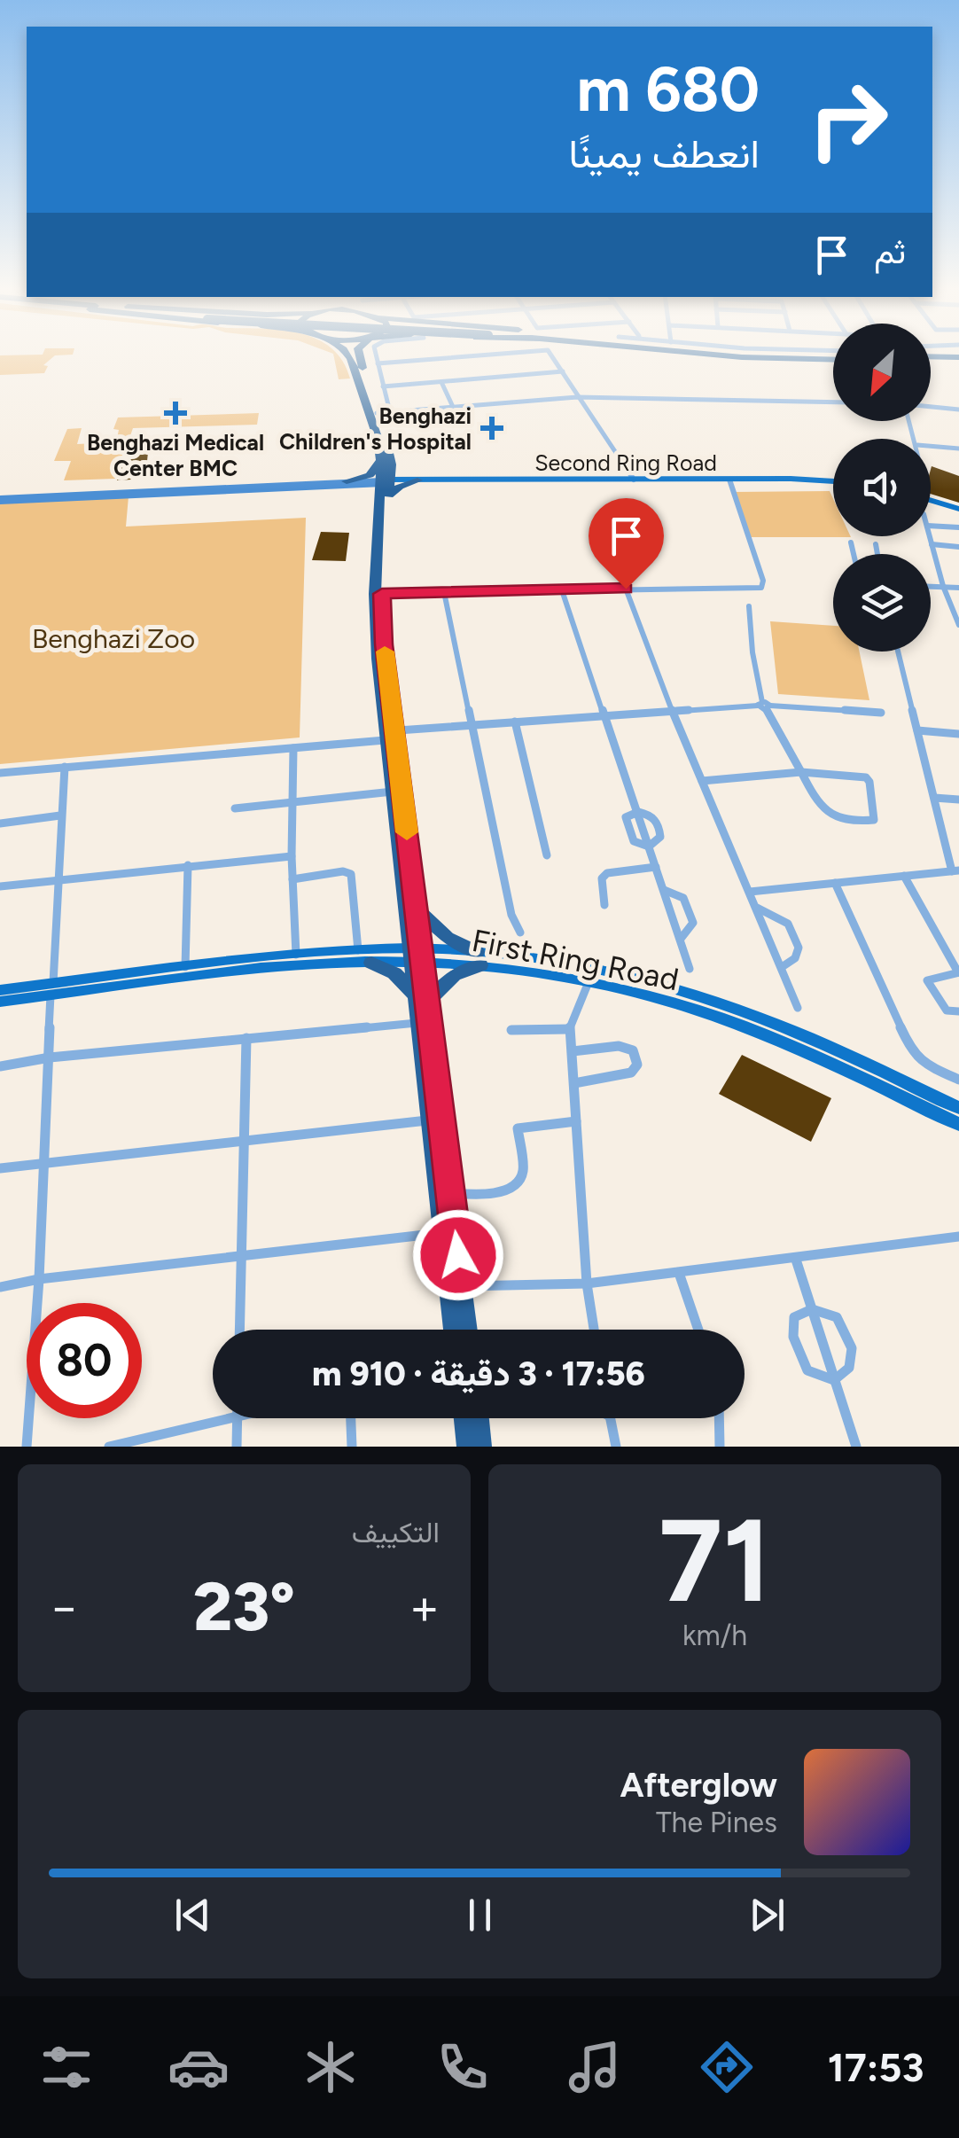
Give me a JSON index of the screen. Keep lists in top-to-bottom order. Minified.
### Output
{"streets":{"main road":["Second Ring Road","First Ring Road"]},"parks":["Benghazi Zoo"],"places":{"health":["Benghazi Medical Center BMC","Benghazi Children's Hospital"]},"north":"bottom left","page":{"turn":["680 m","انعطف يمينًا"],"then":"ثم","limit":"80","trip":"17:56 · 3 دقيقة · 910 m","tile":[["71","km/h"],"التكييف"],"heat":["−","23°","+"],"song":["Afterglow","The Pines"],"tabs":"17:53"}}
